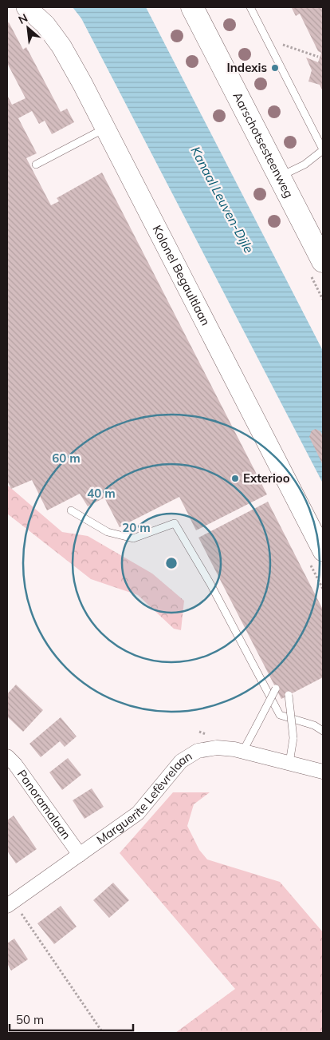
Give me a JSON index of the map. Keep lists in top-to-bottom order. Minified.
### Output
{"streets":{"main road":["Aarschotsesteenweg"],"street":["Kolonel Begaultlaan","Marguerite Lefèvrelaan","Panoramalaan"]},"crossings":[["Marguerite Lefèvrelaan","Panoramalaan"]],"water":["Kanaal Leuven-Dijle"],"places":["Indexis","Exterioo"],"scale_bar":"50 m","north":"top left","rings":["60 m","40 m","20 m"]}
